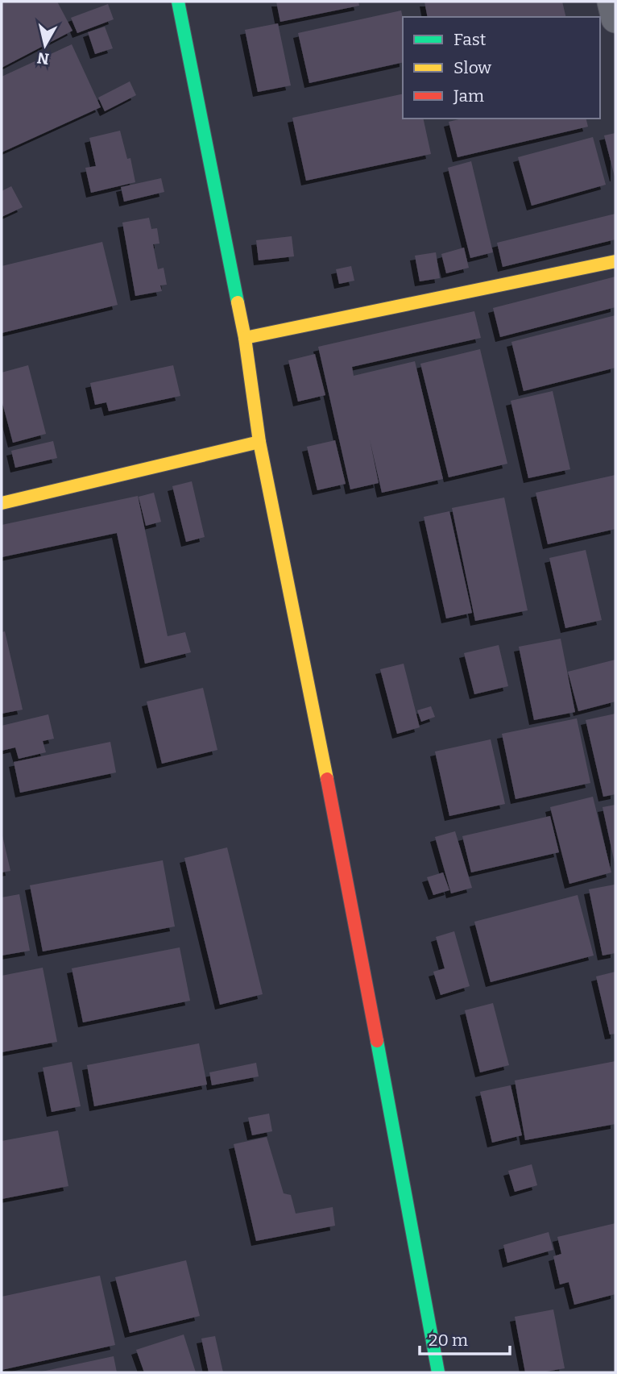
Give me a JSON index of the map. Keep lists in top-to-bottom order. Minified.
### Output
{"legend":["Fast","Slow","Jam"],"scale_bar":"20 m","north":"bottom"}
